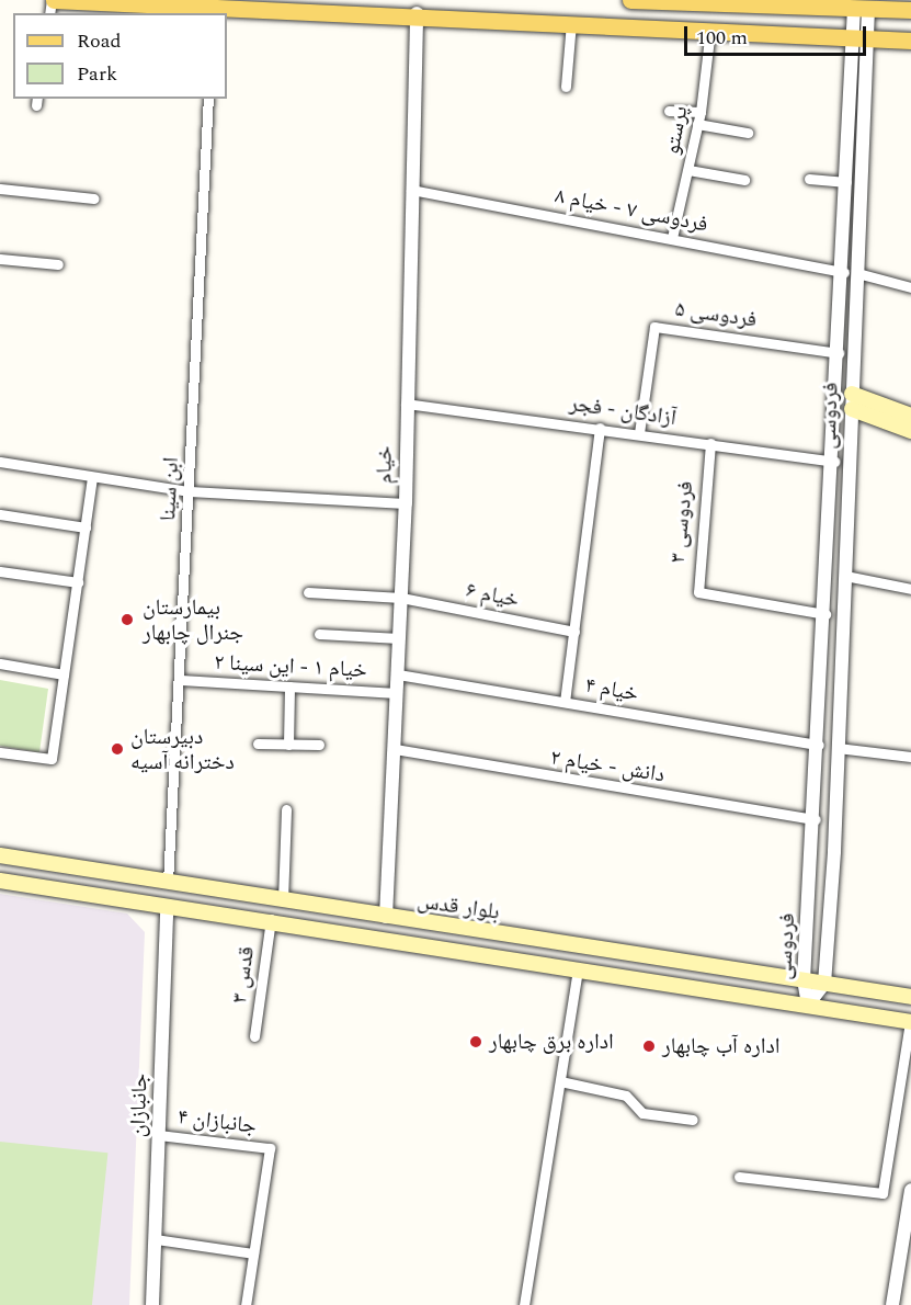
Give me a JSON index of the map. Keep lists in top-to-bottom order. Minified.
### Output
{"streets":{"main road":["بلوار قدس"],"street":["پرستو","فردوسی ۷ - خیام ۸","فردوسی ۵","آزادگان - فجر","فردوسی","خیام","ابن سینا","فردوسی ۳","خیام ۶","خیام ۱ - این سینا ۲","خیام ۴","دانش - خیام ۲","قدس ۳","جانبازان","جانبازان ۴"]},"crossings":[["پرستو","فردوسی ۷ - خیام ۸"],["فردوسی ۷ - خیام ۸","فردوسی"],["فردوسی ۷ - خیام ۸","خیام"],["فردوسی ۵","آزادگان - فجر"],["فردوسی ۵","فردوسی"],["آزادگان - فجر","فردوسی"],["آزادگان - فجر","خیام"],["آزادگان - فجر","فردوسی ۳"],["فردوسی","فردوسی ۳"],["فردوسی","خیام ۴"],["فردوسی","دانش - خیام ۲"],["فردوسی","بلوار قدس"],["خیام","خیام ۶"],["خیام","خیام ۱ - این سینا ۲"],["خیام","خیام ۴"],["خیام","دانش - خیام ۲"],["خیام","بلوار قدس"],["ابن سینا","خیام ۱ - این سینا ۲"],["ابن سینا","بلوار قدس"],["بلوار قدس","قدس ۳"],["بلوار قدس","جانبازان"],["جانبازان","جانبازان ۴"]],"places":["بیمارستان جنرال چابهار","دبیرستان دخترانه آسیه","اداره برق چابهار","اداره آب چابهار"],"legend":["Road","Park"],"scale_bar":"100 m"}
